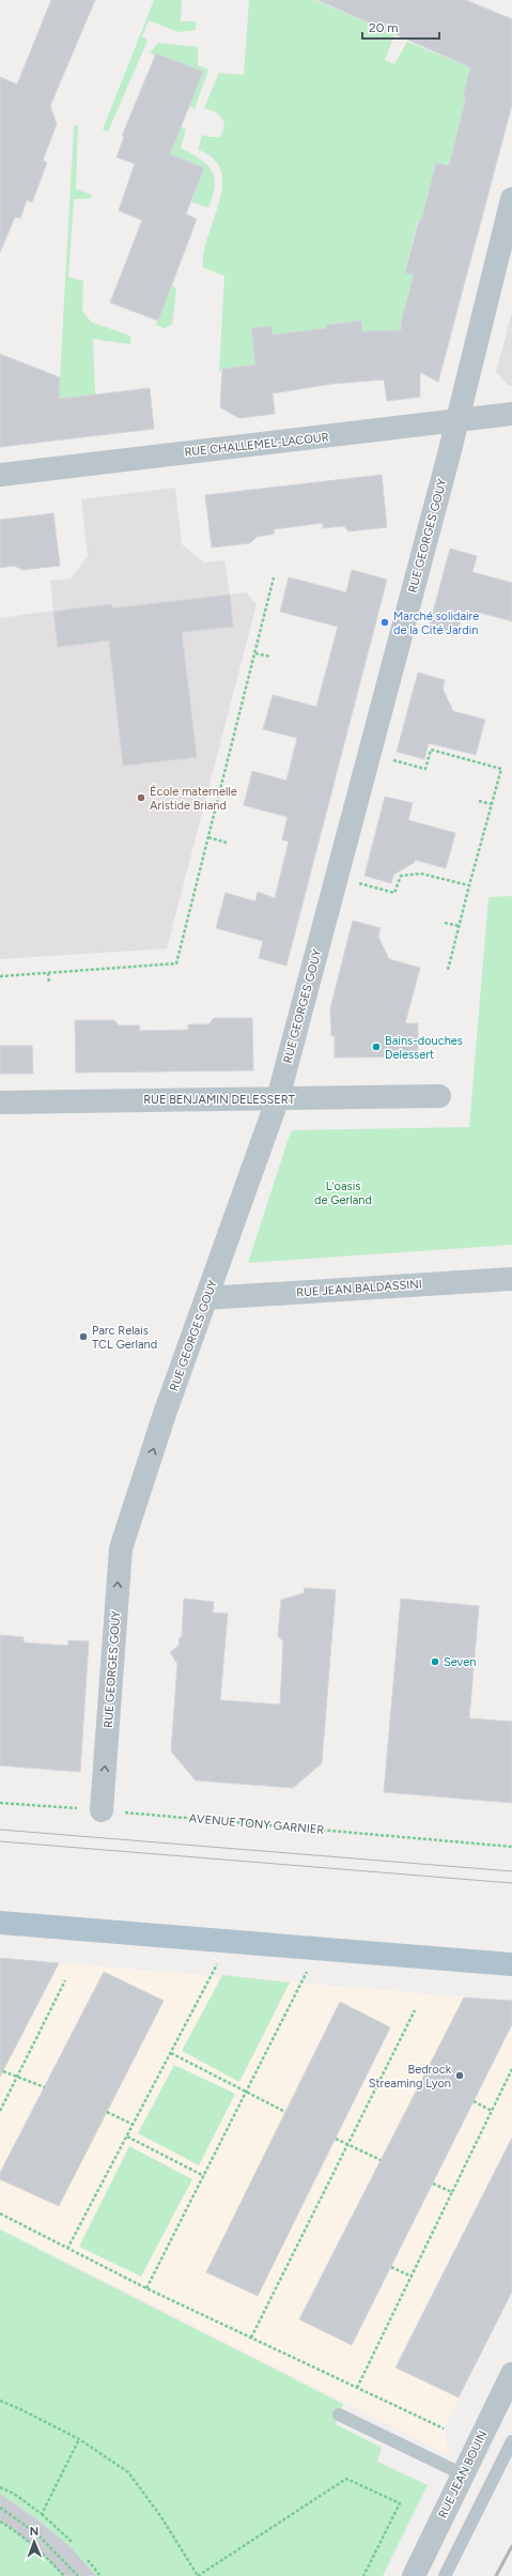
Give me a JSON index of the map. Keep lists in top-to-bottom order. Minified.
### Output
{"streets":{"street":["RUE CHALLEMEL-LACOUR","RUE GEORGES GOUY","RUE BENJAMIN DELESSERT","RUE JEAN BALDASSINI","RUE JEAN BOUIN"],"path":["AVENUE TONY GARNIER"]},"crossings":[["RUE CHALLEMEL-LACOUR","RUE GEORGES GOUY"],["RUE GEORGES GOUY","RUE BENJAMIN DELESSERT"],["RUE GEORGES GOUY","RUE JEAN BALDASSINI"],["RUE GEORGES GOUY","AVENUE TONY GARNIER"]],"parks":["L'oasis de Gerland"],"places":["Marché solidaire de la Cité Jardin","École maternelle Aristide Briand","Bains-douches Delessert","Parc Relais TCL Gerland","Seven","Bedrock Streaming Lyon"],"scale_bar":"20 m","north":"top"}
